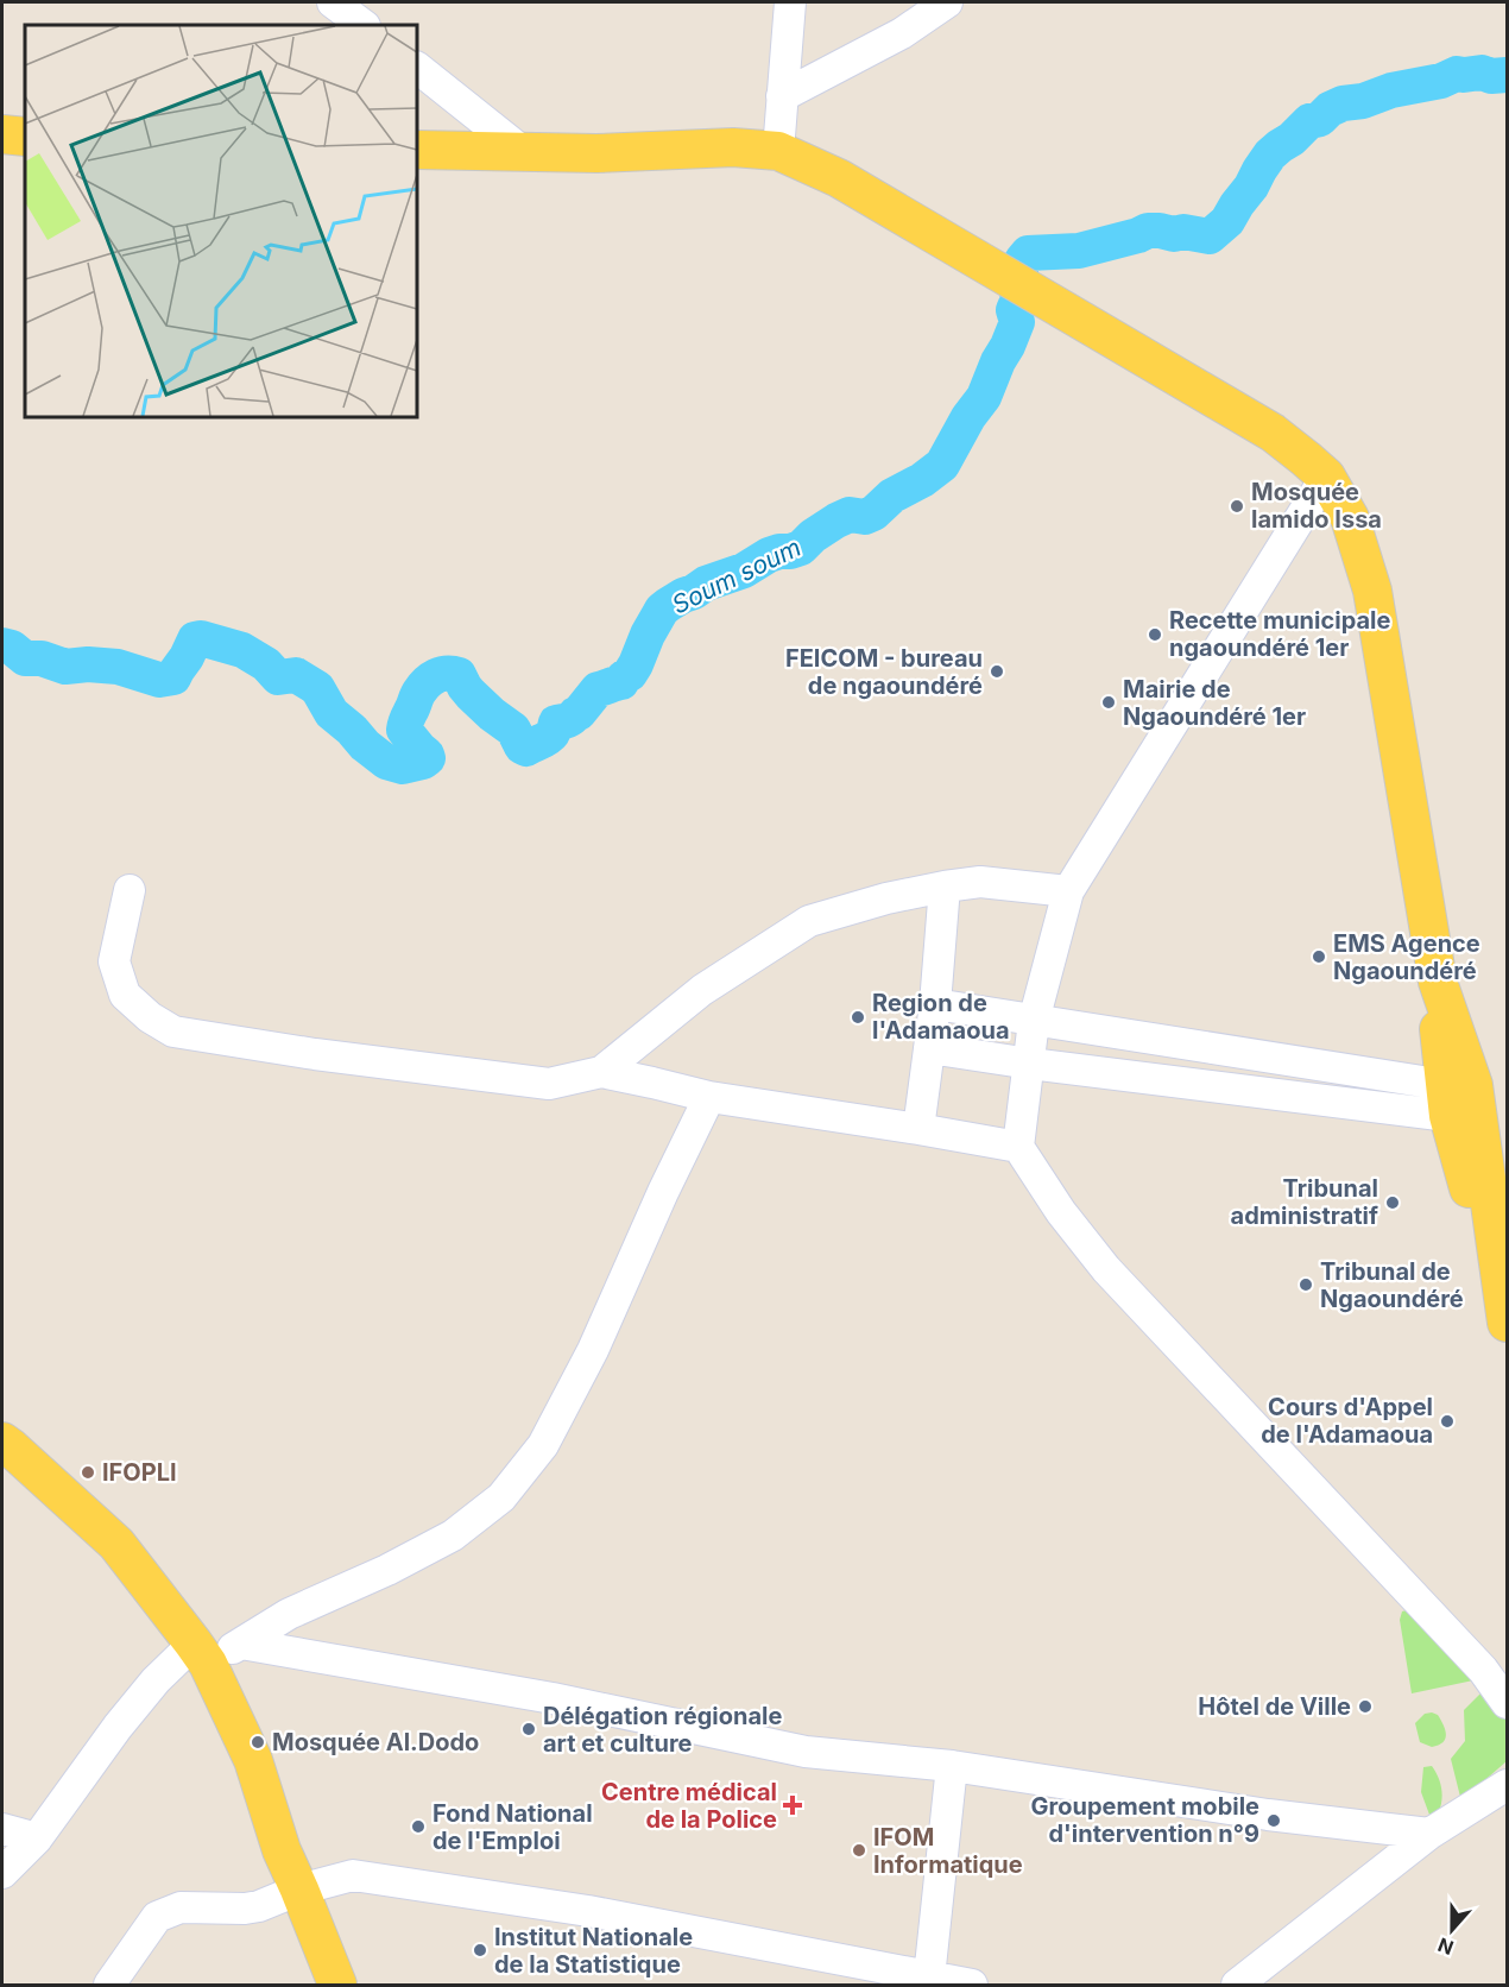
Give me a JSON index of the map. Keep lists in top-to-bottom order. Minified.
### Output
{"water":["Soum soum"],"places":{"other":["Mosquée lamido Issa","Recette municipale ngaoundéré 1er","FEICOM - bureau de ngaoundéré","Mairie de Ngaoundéré 1er","EMS Agence Ngaoundéré","Region de l'Adamaoua","Tribunal administratif","Tribunal de Ngaoundéré","Cours d'Appel de l'Adamaoua","IFOPLI","Hôtel de Ville","Délégation régionale art et culture","Mosquée Al.Dodo","Groupement mobile d'intervention n°9","Fond National de l'Emploi","IFOM Informatique","Institut Nationale de la Statistique"],"health":["Centre médical de la Police"]},"north":"bottom"}
